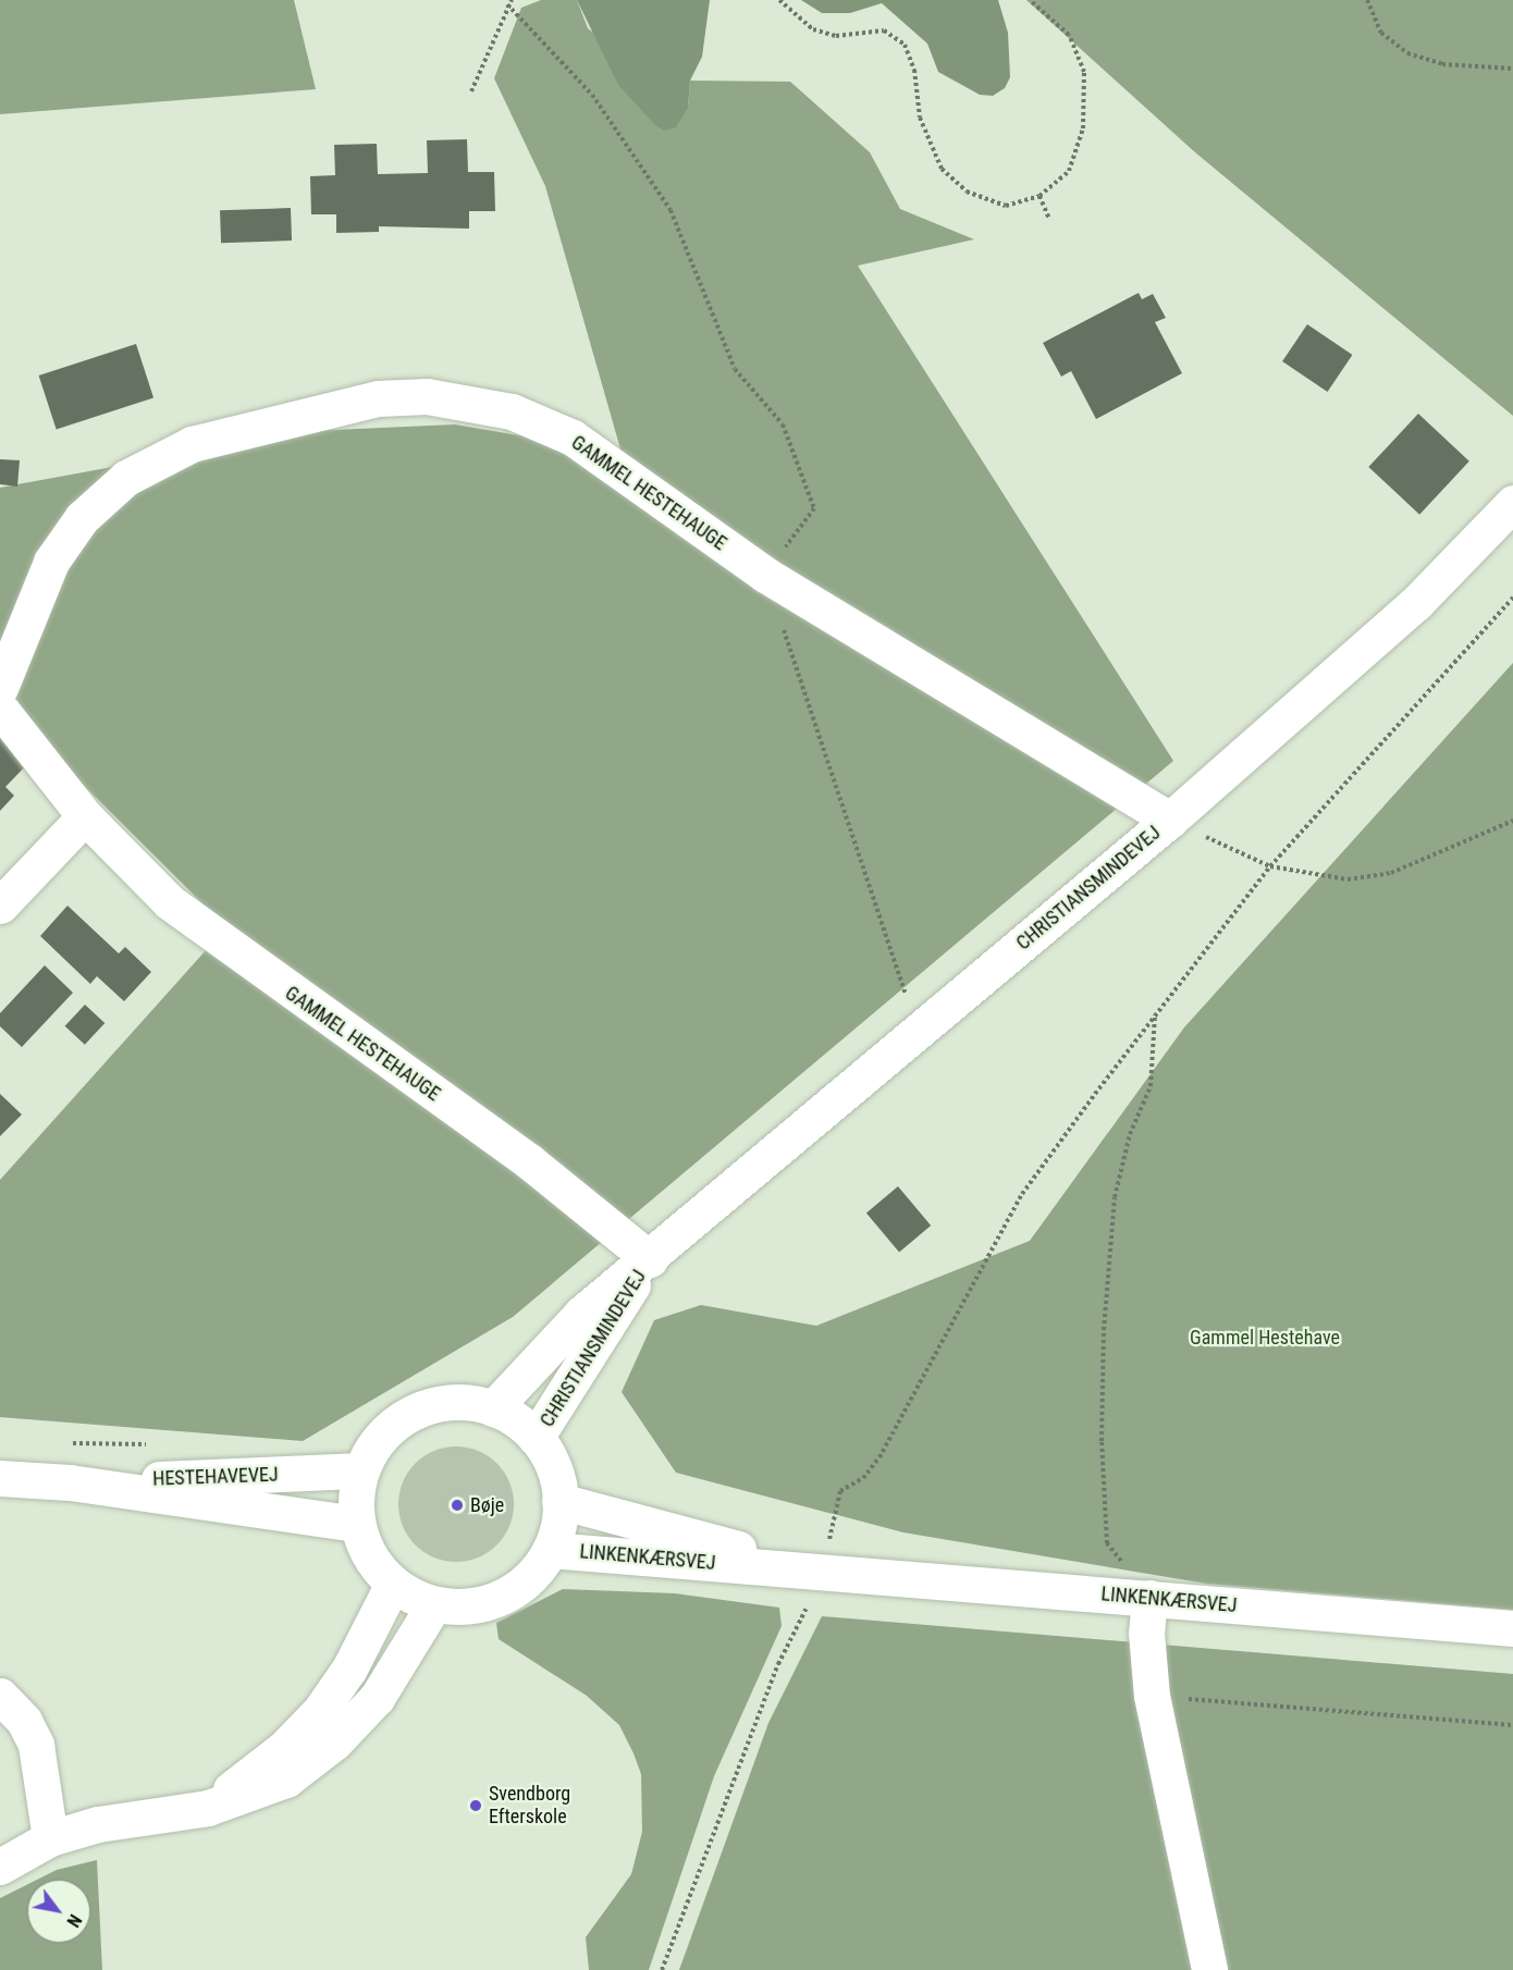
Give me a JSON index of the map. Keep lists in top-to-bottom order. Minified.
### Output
{"streets":{"street":["GAMMEL HESTEHAUGE","CHRISTIANSMINDEVEJ","HESTEHAVEVEJ","LINKENKÆRSVEJ"]},"crossings":[["GAMMEL HESTEHAUGE","CHRISTIANSMINDEVEJ"],["CHRISTIANSMINDEVEJ","HESTEHAVEVEJ"],["CHRISTIANSMINDEVEJ","LINKENKÆRSVEJ"],["HESTEHAVEVEJ","LINKENKÆRSVEJ"]],"parks":["Gammel Hestehave"],"places":["Bøje","Svendborg Efterskole"],"north":"bottom right"}
